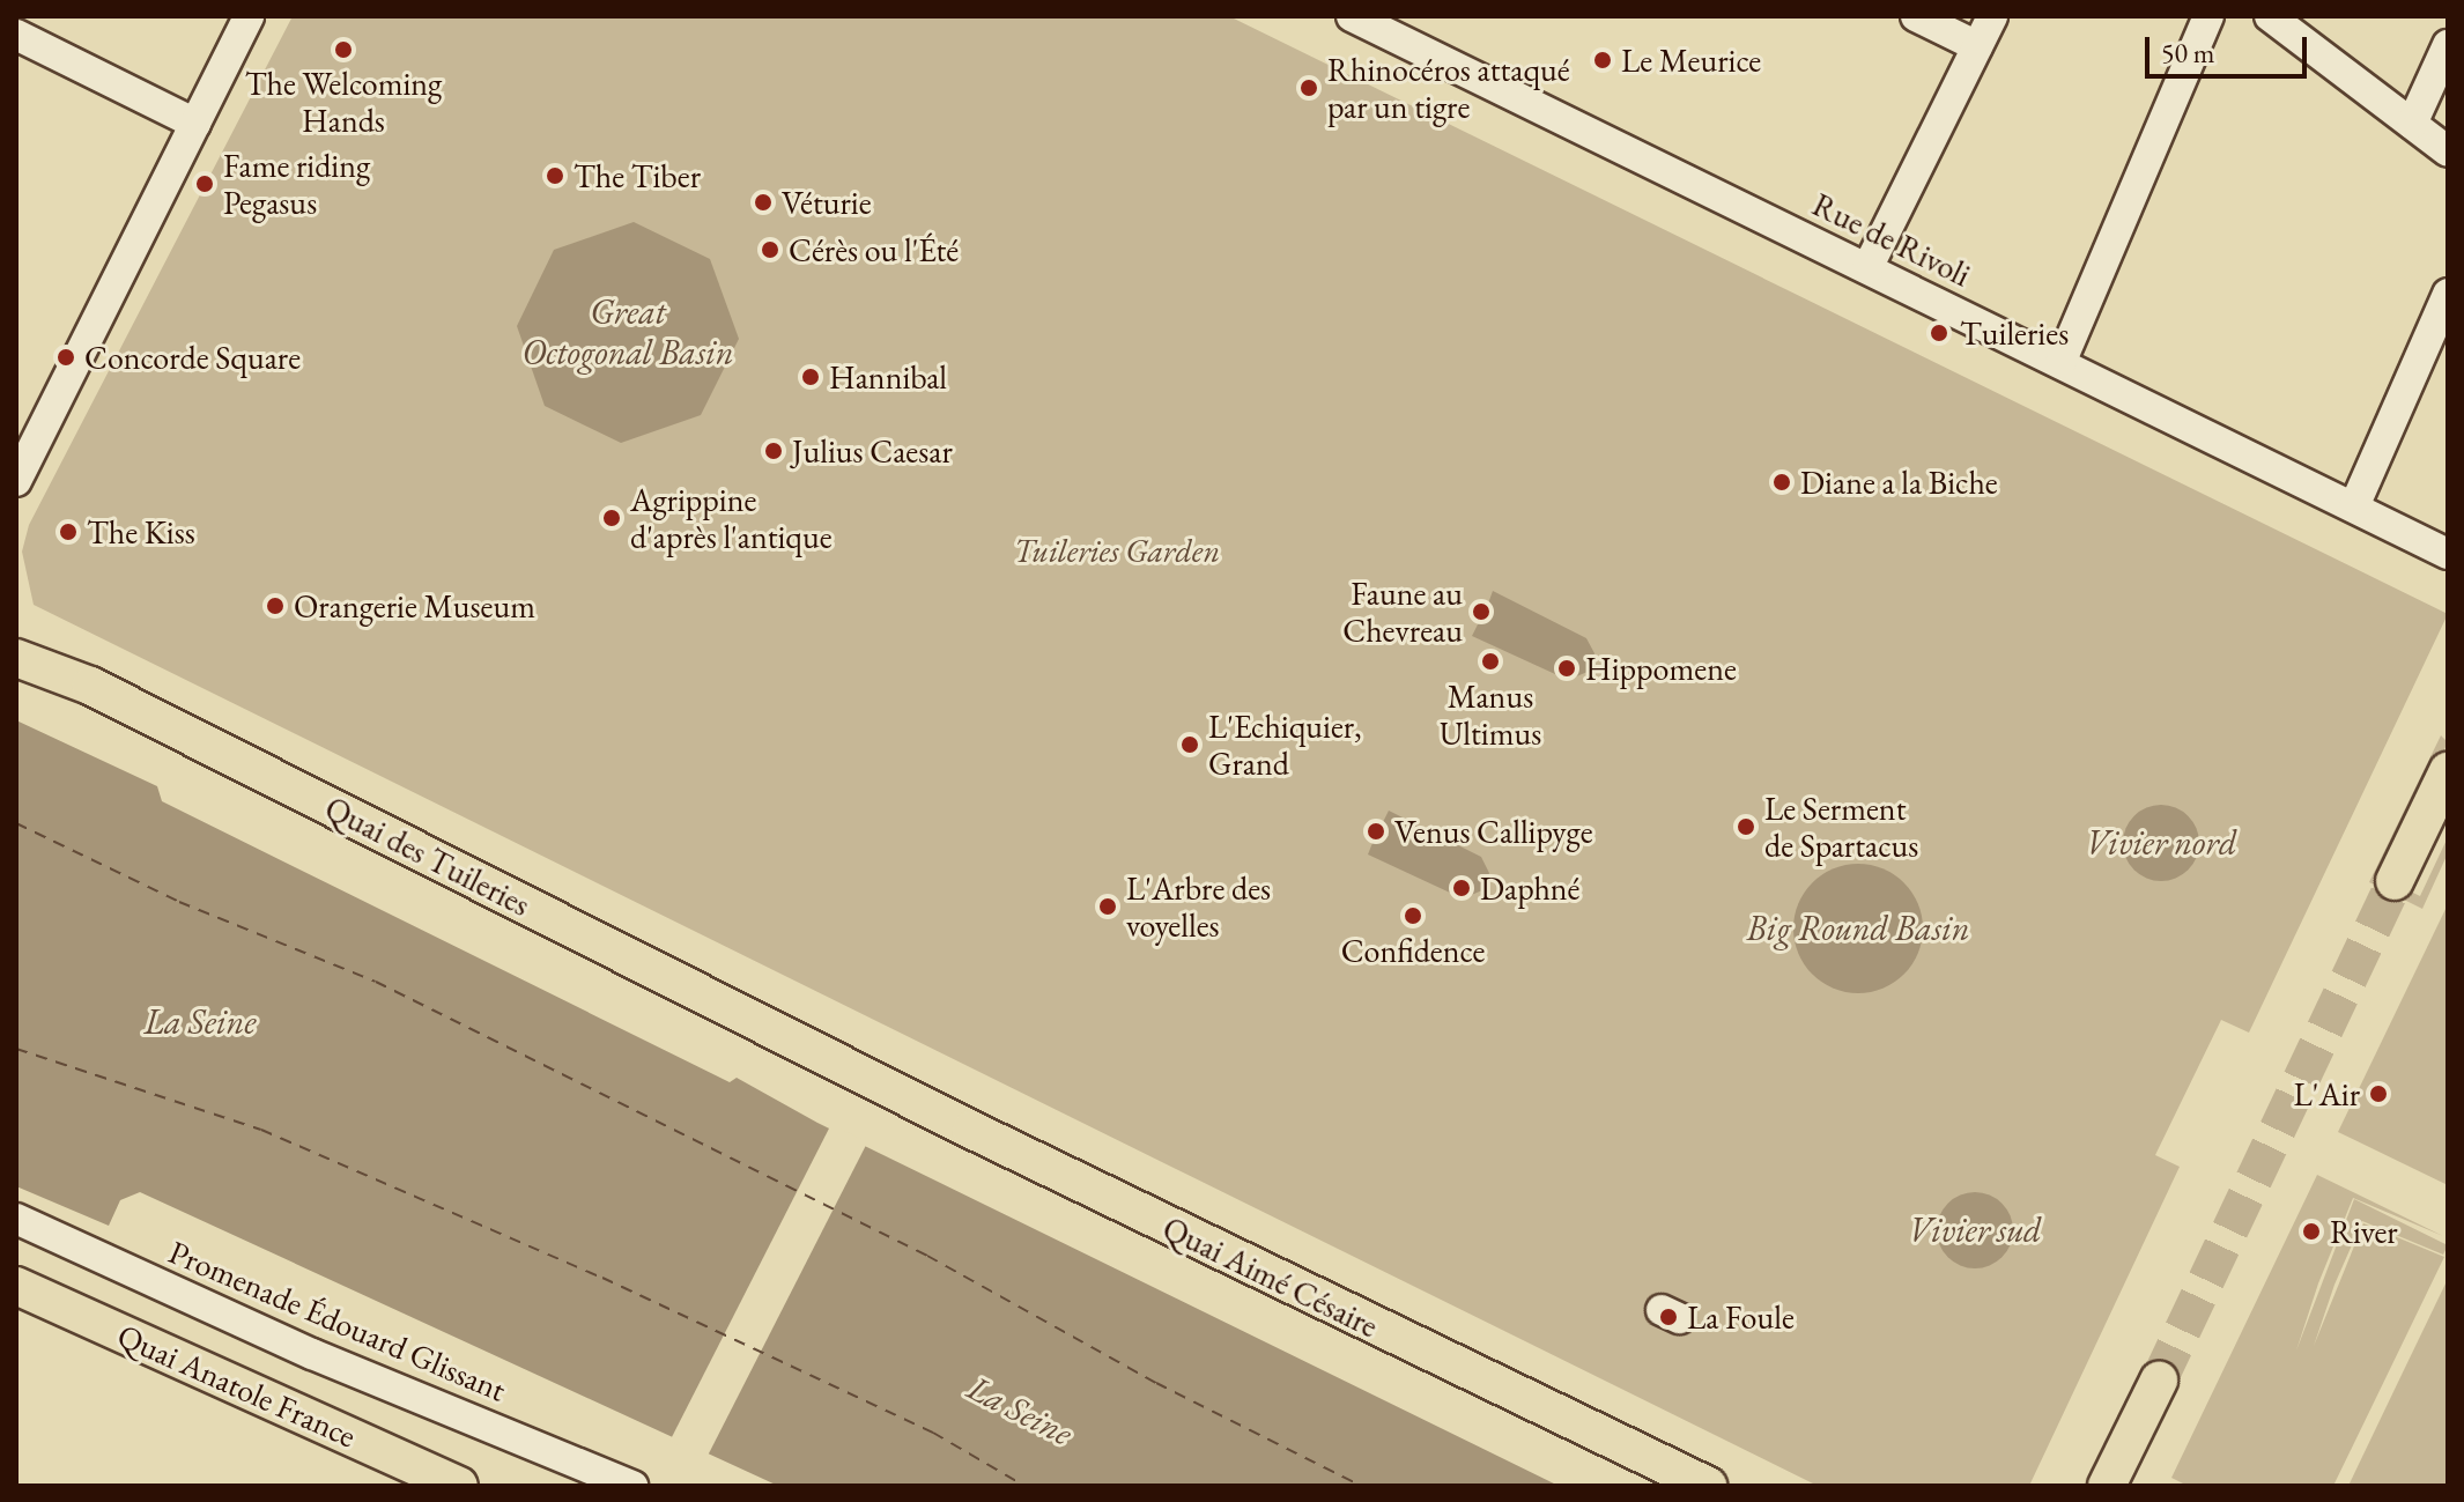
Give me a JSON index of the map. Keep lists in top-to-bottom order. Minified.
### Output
{"streets":{"main road":["Quai des Tuileries","Quai Aimé Césaire","Quai Anatole France"],"street":["Rue de Rivoli","Promenade Édouard Glissant"]},"crossings":[["Quai des Tuileries","Quai Aimé Césaire"]],"water":["Great Octogonal Basin","Vivier nord","Big Round Basin","La Seine","Vivier sud"],"parks":["Tuileries Garden"],"places":["The Welcoming Hands","Le Meurice","Rhinocéros attaqué par un tigre","The Tiber","Fame riding Pegasus","Véturie","Cérès ou l'Été","Tuileries","Concorde Square","Hannibal","Julius Caesar","Diane a la Biche","Agrippine d'après l'antique","The Kiss","Orangerie Museum","Faune au Chevreau","Manus Ultimus","Hippomene","L'Echiquier, Grand","Le Serment de Spartacus","Venus Callipyge","Daphné","L'Arbre des voyelles","Confidence","L'Air","River","La Foule"],"scale_bar":"50 m"}
